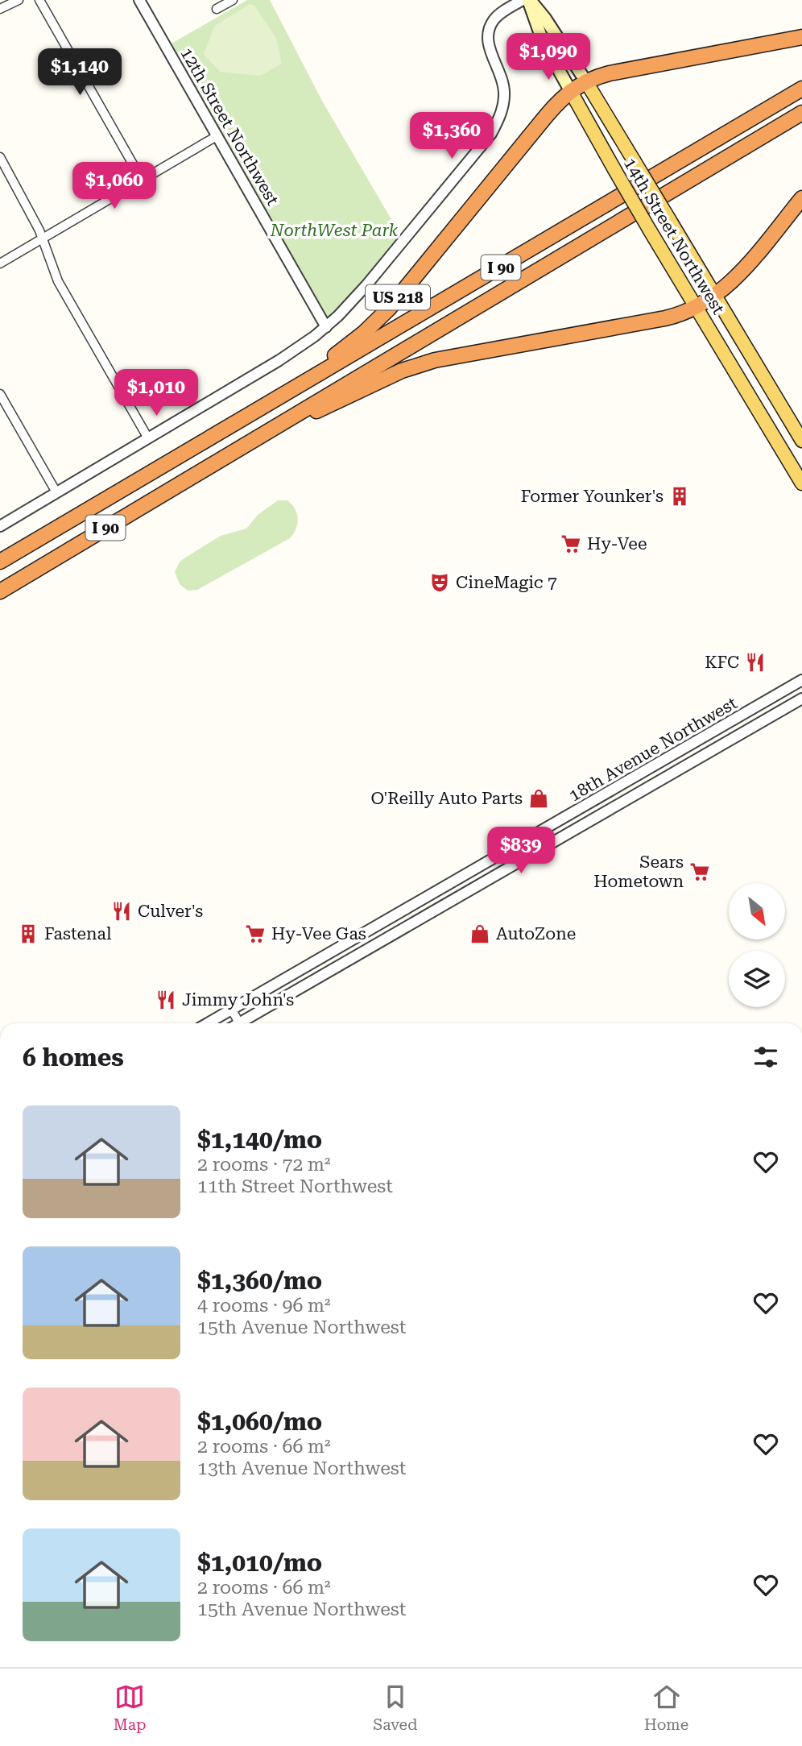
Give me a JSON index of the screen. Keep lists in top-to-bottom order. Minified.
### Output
{"streets":{"highway":["I 90","US 218"],"main road":["14th Street Northwest"],"street":["12th Street Northwest","18th Avenue Northwest"]},"crossings":[["14th Street Northwest","US 218"],["I 90","US 218"]],"parks":["NorthWest Park"],"places":{"building":["Former Younker's","Fastenal"],"supermarket":["Hy-Vee","Sears Hometown","Hy-Vee Gas"],"theatre":["CineMagic 7"],"restaurant":["KFC","Culver's","Jimmy John's"],"shop":["O'Reilly Auto Parts","AutoZone"]},"north":"bottom right","page":{"price":["$1,090","$1,140","$1,360","$1,060","$1,010","$839"],"heading":"6 homes","list":[{"name":"$1,140/mo","note":"2 rooms · 72 m² · 11th Street Northwest"},{"name":"$1,360/mo","note":"4 rooms · 96 m² · 15th Avenue Northwest"},{"name":"$1,060/mo","note":"2 rooms · 66 m² · 13th Avenue Northwest"},{"name":"$1,010/mo","note":"2 rooms · 66 m² · 15th Avenue Northwest"}],"tabs":["Map","Saved","Home"]}}
